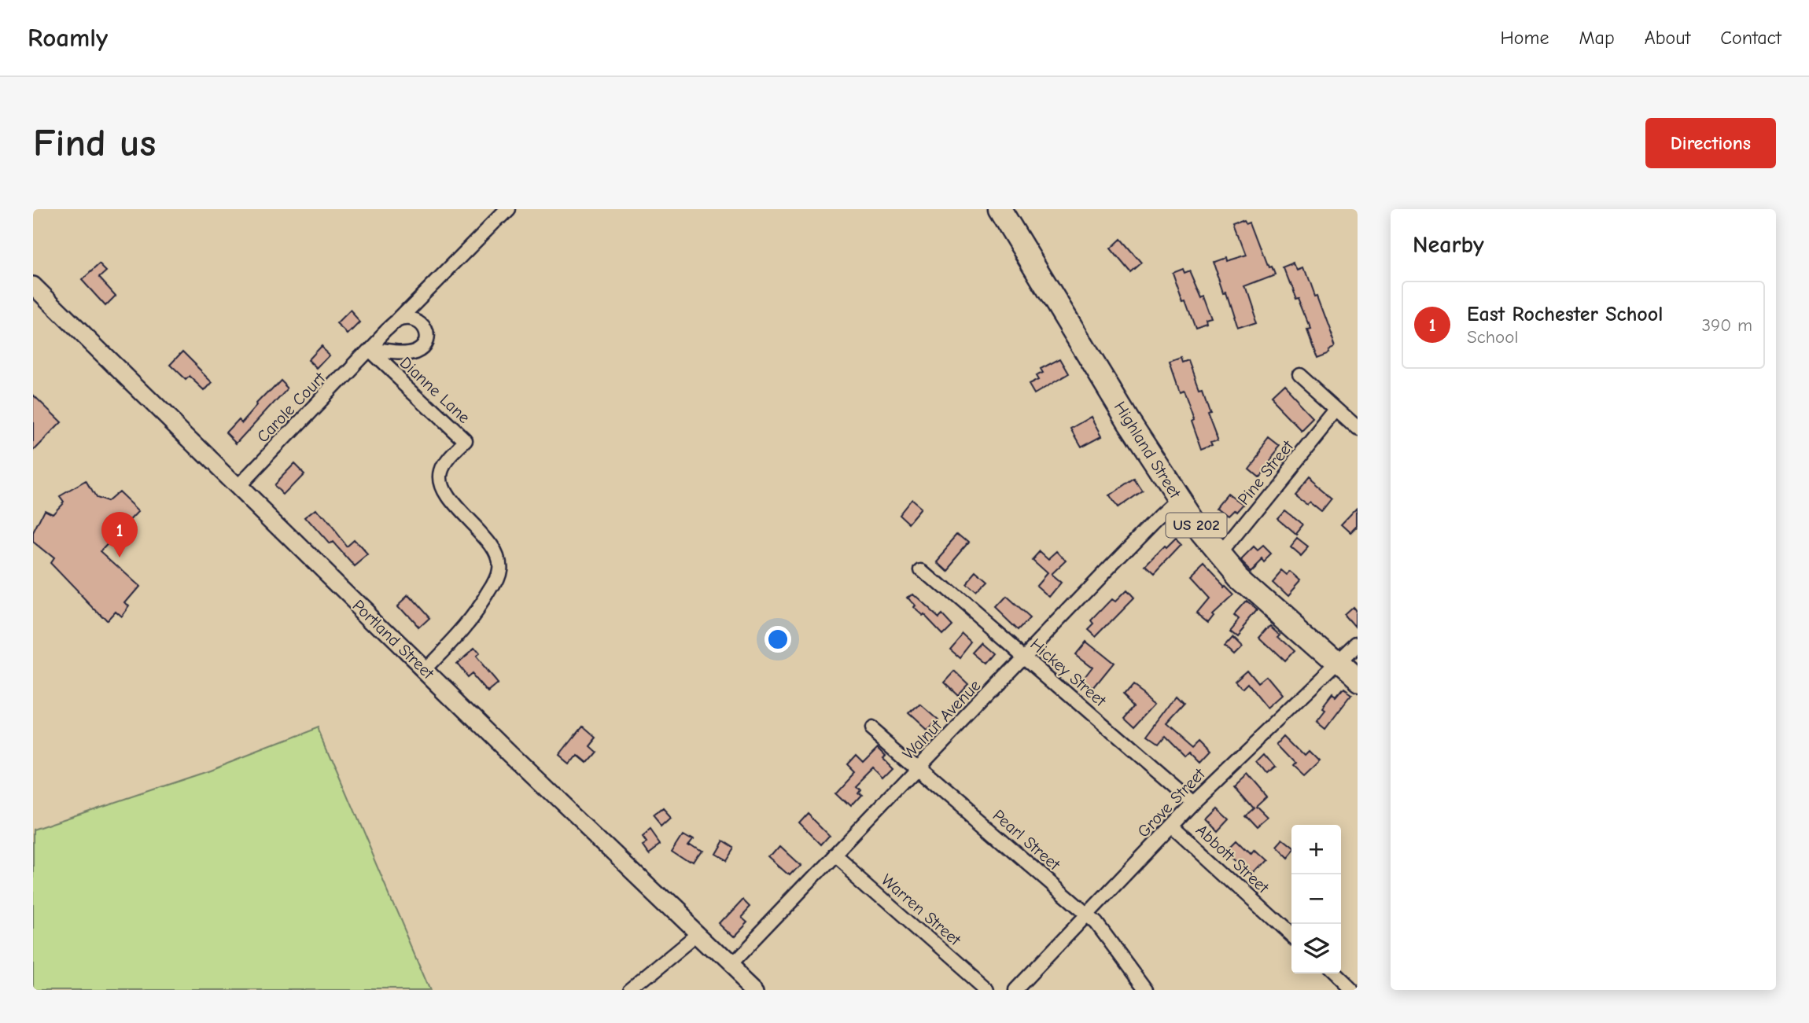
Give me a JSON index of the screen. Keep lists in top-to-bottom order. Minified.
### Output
{"streets":{"highway":["Highland Street","US 202"],"street":["Dianne Lane","Carole Court","Pine Street","Portland Street","Hickey Street","Walnut Avenue","Grove Street","Pearl Street","Abbott Street","Warren Street"]},"crossings":[["Dianne Lane","Carole Court"],["Dianne Lane","Portland Street"],["Carole Court","Portland Street"],["Highland Street","Pine Street"],["Highland Street","Walnut Avenue"],["Highland Street","Grove Street"],["Portland Street","Walnut Avenue"],["Hickey Street","Walnut Avenue"],["Hickey Street","Grove Street"],["Walnut Avenue","Pearl Street"],["Walnut Avenue","Warren Street"],["Grove Street","Pearl Street"],["Grove Street","Abbott Street"]],"page":{"header":"Roamly","nav":["Home","Map","About","Contact"],"buttons":"Directions","title":"Find us","heading":"Nearby","list":[{"mark":"1","name":"East Rochester School","note":"School","value":"390 m"}],"pins":"1","map_buttons":["+","−"]}}
